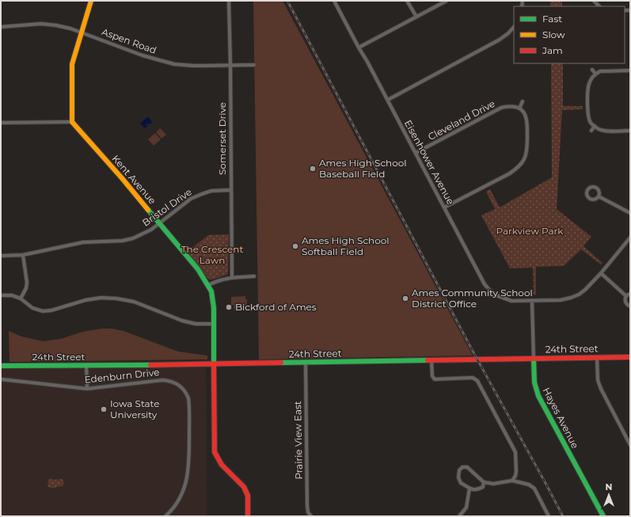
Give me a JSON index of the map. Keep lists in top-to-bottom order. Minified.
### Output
{"streets":{"street":["Aspen Road","Cleveland Drive","Somerset Drive","Eisenhower Avenue","Kent Avenue","Bristol Drive","24th Street","Edenburn Drive","Hayes Avenue","Prairie View East"]},"crossings":[["Aspen Road","Somerset Drive"],["Cleveland Drive","Eisenhower Avenue"],["Somerset Drive","Bristol Drive"],["Eisenhower Avenue","Hayes Avenue"],["Kent Avenue","Bristol Drive"],["Kent Avenue","24th Street"],["24th Street","Hayes Avenue"],["24th Street","Prairie View East"]],"parks":["Parkview Park","The Crescent Lawn"],"places":["Ames High School Baseball Field","Ames High School Softball Field","Ames Community School District Office","Bickford of Ames","Iowa State University"],"legend":["Fast","Slow","Jam"],"north":"top"}
